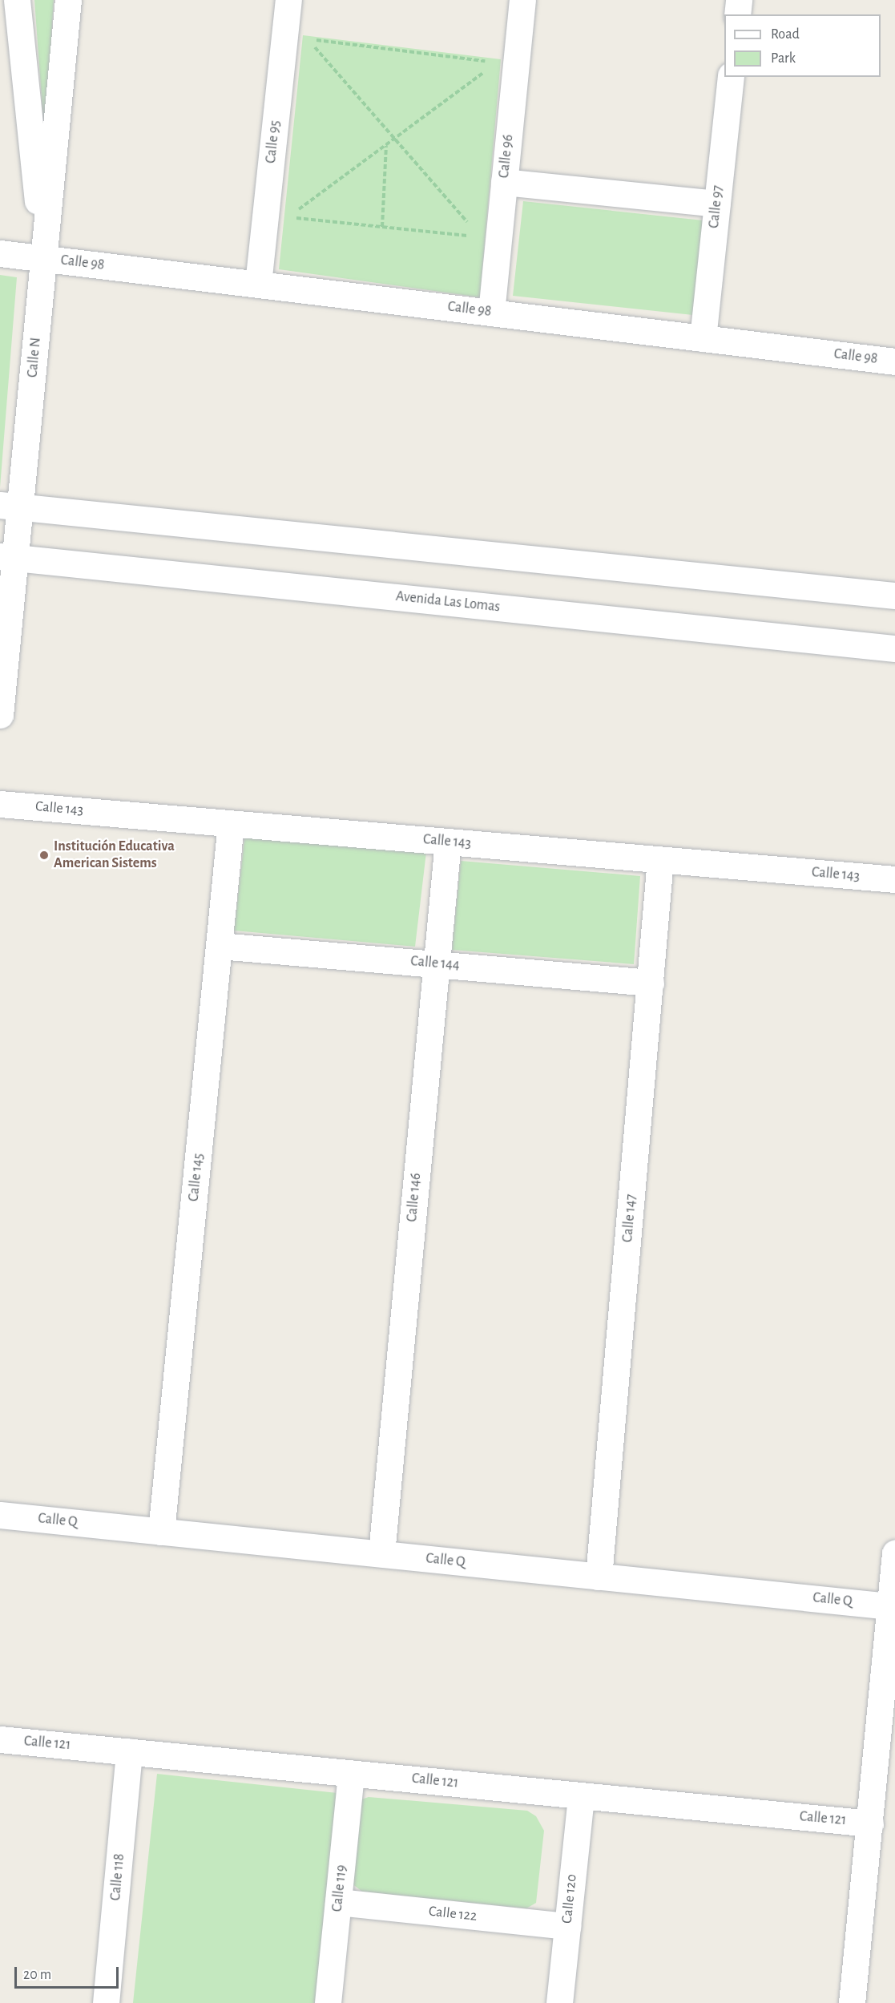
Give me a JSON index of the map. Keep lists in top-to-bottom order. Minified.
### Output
{"streets":{"street":["Calle 95","Calle 96","Calle 97","Calle 98","Calle N","Avenida Las Lomas","Calle 143","Calle 144","Calle 145","Calle 146","Calle 147","Calle Q","Calle 121","Calle 118","Calle 119","Calle 120","Calle 122"]},"crossings":[["Calle 95","Calle 98"],["Calle 96","Calle 98"],["Calle 97","Calle 98"],["Calle 98","Calle N"],["Calle N","Avenida Las Lomas"],["Calle 143","Calle 145"],["Calle 143","Calle 146"],["Calle 143","Calle 147"],["Calle 144","Calle 145"],["Calle 144","Calle 146"],["Calle 144","Calle 147"],["Calle 145","Calle Q"],["Calle 146","Calle Q"],["Calle 147","Calle Q"],["Calle 121","Calle 118"],["Calle 121","Calle 119"],["Calle 121","Calle 120"],["Calle 119","Calle 122"],["Calle 120","Calle 122"]],"places":["Institución Educativa American Sistems"],"legend":["Road","Park"],"scale_bar":"20 m"}
